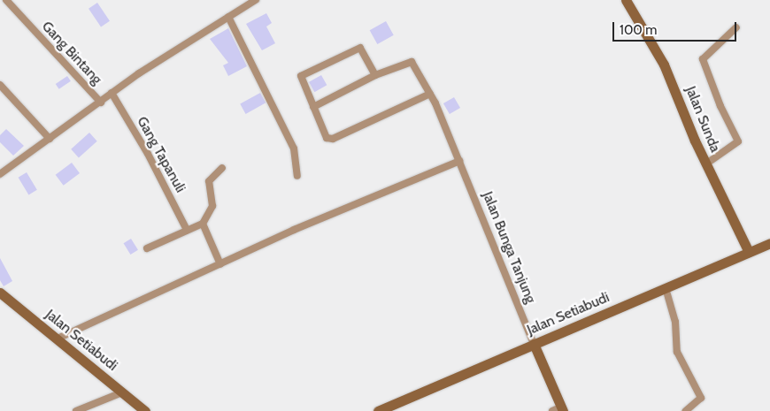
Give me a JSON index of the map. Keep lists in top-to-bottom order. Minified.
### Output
{"streets":{"street":["Gang Bintang","Jalan Sunda","Gang Tapanuli","Jalan Bunga Tanjung","Jalan Setiabudi"]},"crossings":[["Jalan Sunda","Jalan Setiabudi"],["Jalan Bunga Tanjung","Jalan Setiabudi"]],"scale_bar":"100 m"}
